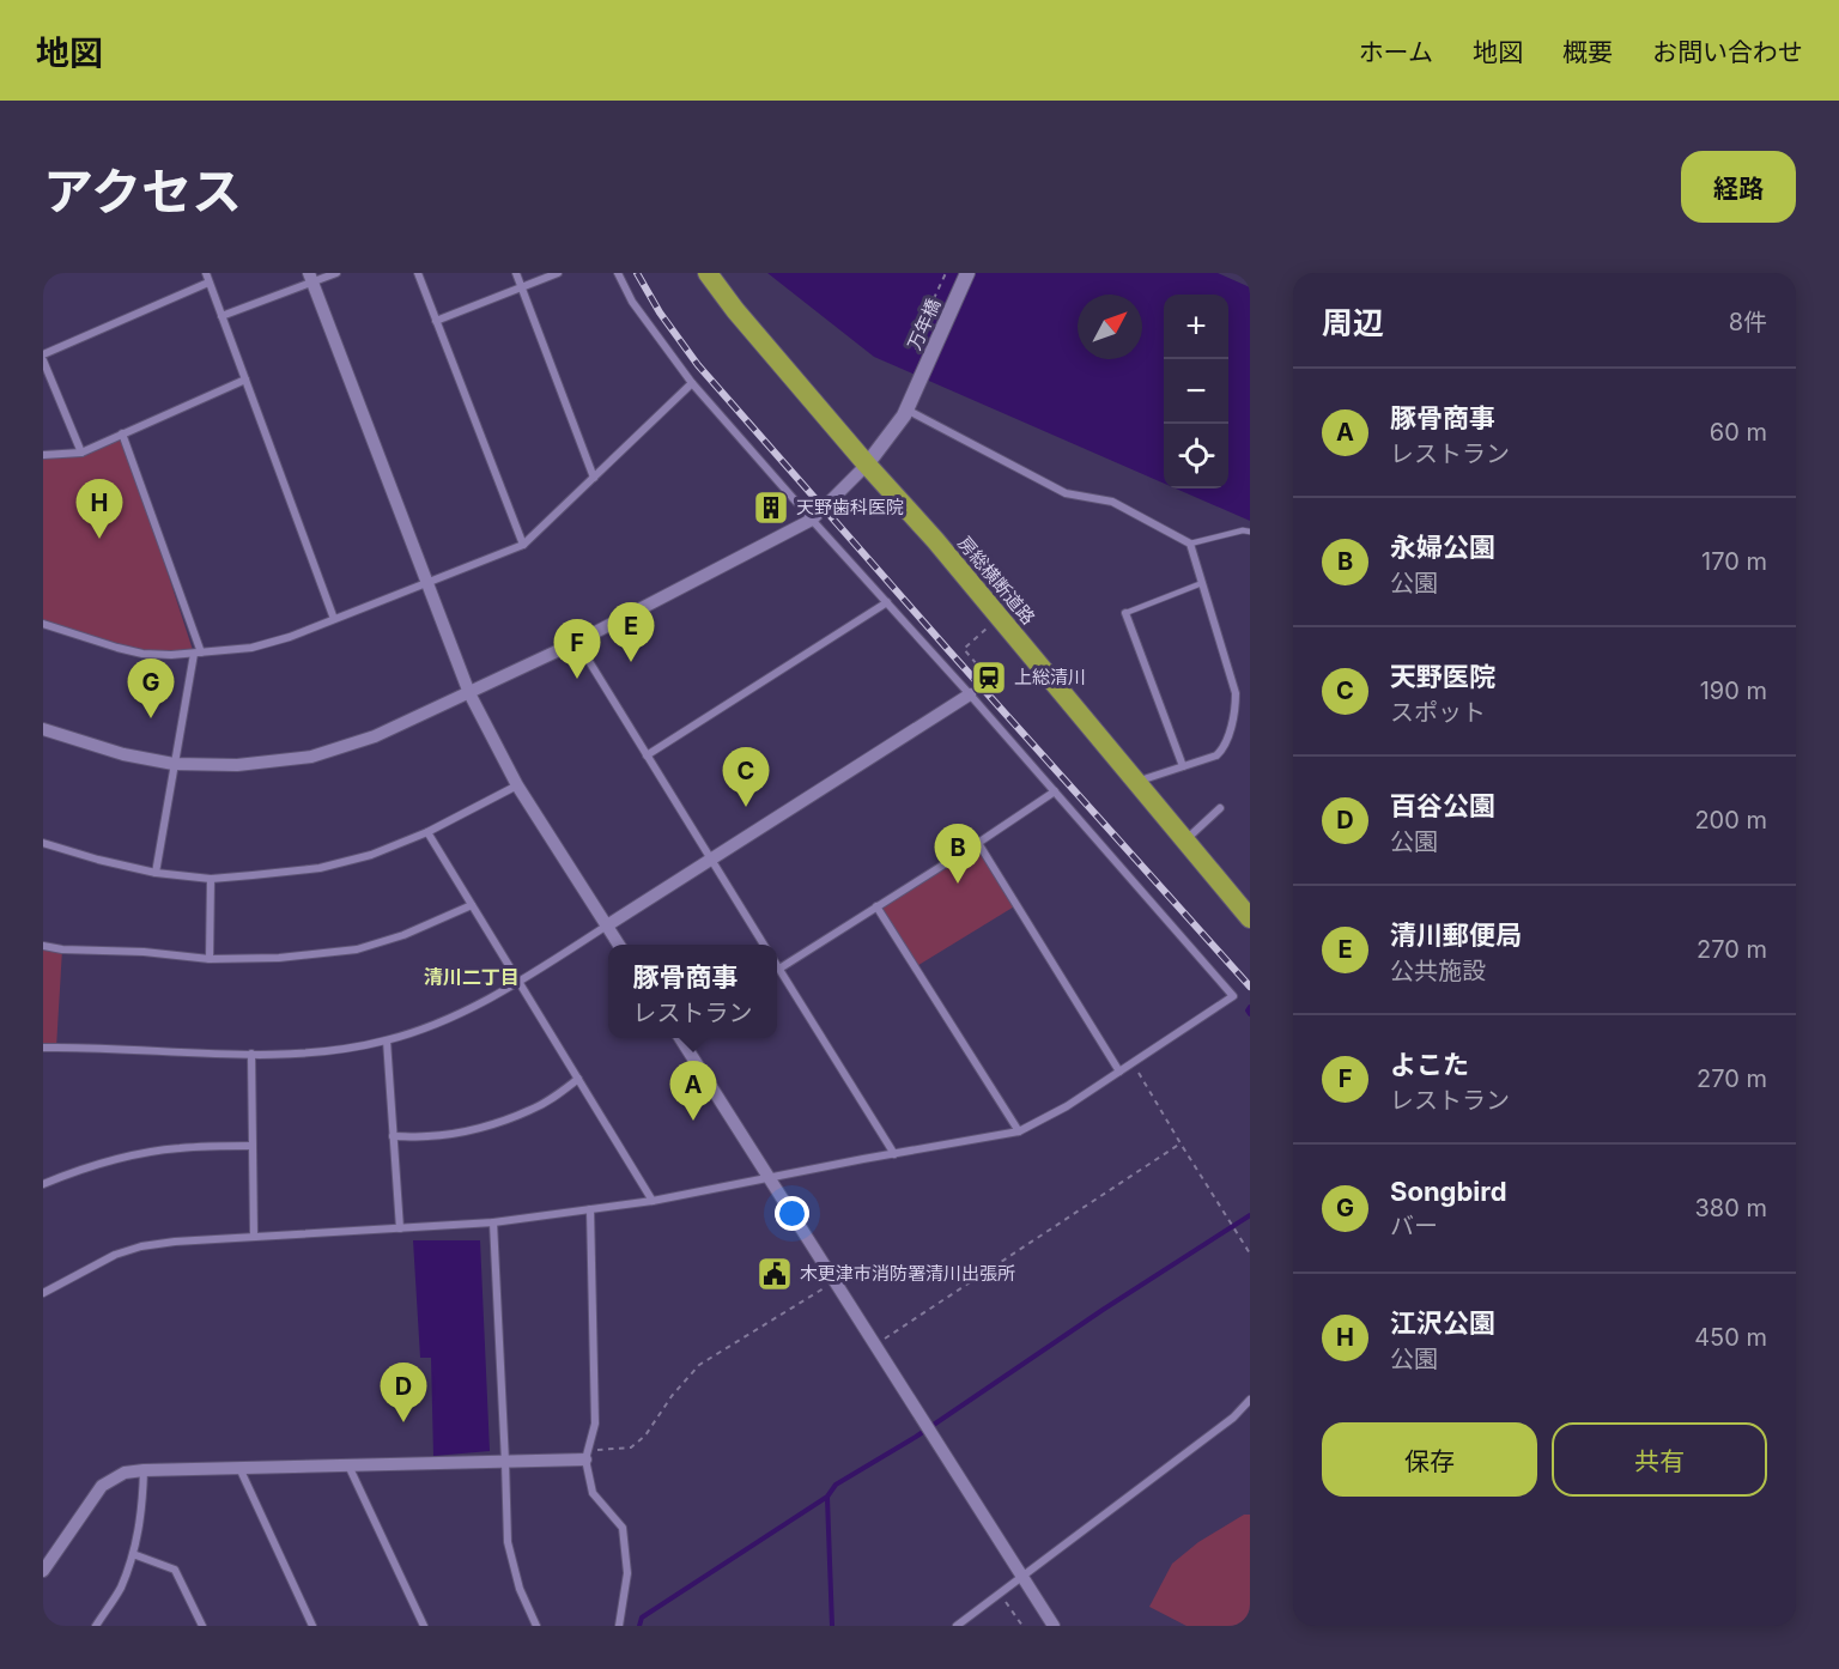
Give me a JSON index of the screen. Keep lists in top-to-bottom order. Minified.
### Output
{"streets":{"highway":["房総横断道路"],"main road":["万年橋"]},"crossings":[["万年橋","房総横断道路"]],"districts":["清川二丁目"],"places":{"building":["天野歯科医院"],"station":["上総清川"],"public building":["木更津市消防署清川出張所"]},"north":"top right","page":{"header":"地図","nav":["ホーム","地図","概要","お問い合わせ"],"title":"アクセス","buttons":["経路",["保存","共有"]],"heading":["周辺","8件"],"map_buttons":["+","−"],"list":[{"mark":"A","name":"豚骨商事","note":"レストラン","value":"60 m"},{"mark":"B","name":"永婦公園","note":"公園","value":"170 m"},{"mark":"C","name":"天野医院","note":"スポット","value":"190 m"},{"mark":"D","name":"百谷公園","note":"公園","value":"200 m"},{"mark":"E","name":"清川郵便局","note":"公共施設","value":"270 m"},{"mark":"F","name":"よこた","note":"レストラン","value":"270 m"},{"mark":"G","name":"Songbird","note":"バー","value":"380 m"},{"mark":"H","name":"江沢公園","note":"公園","value":"450 m"}],"pins":["H","E","F","G","C","B","A","D"],"popup":["豚骨商事","レストラン"]}}
